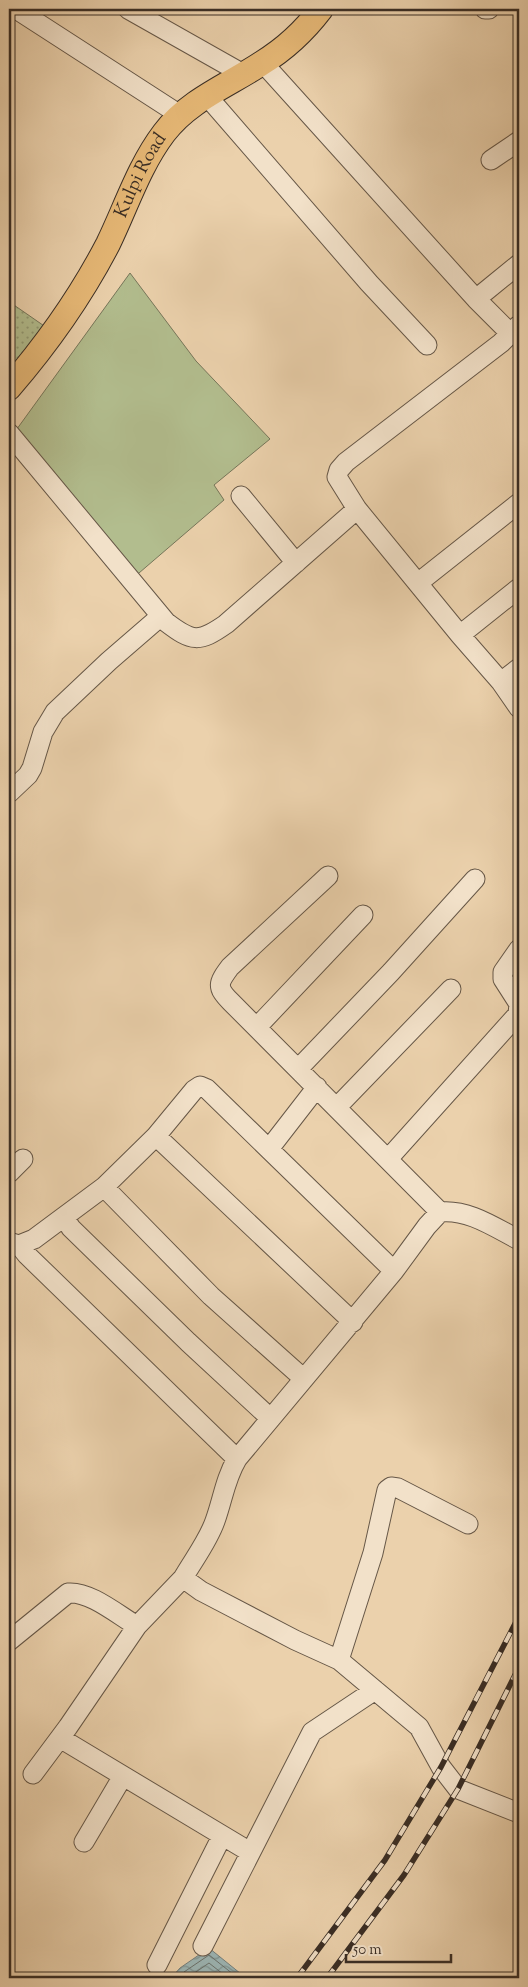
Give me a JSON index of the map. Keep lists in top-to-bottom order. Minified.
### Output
{"streets":{"main road":["Kulpi Road"]},"scale_bar":"50 m"}
